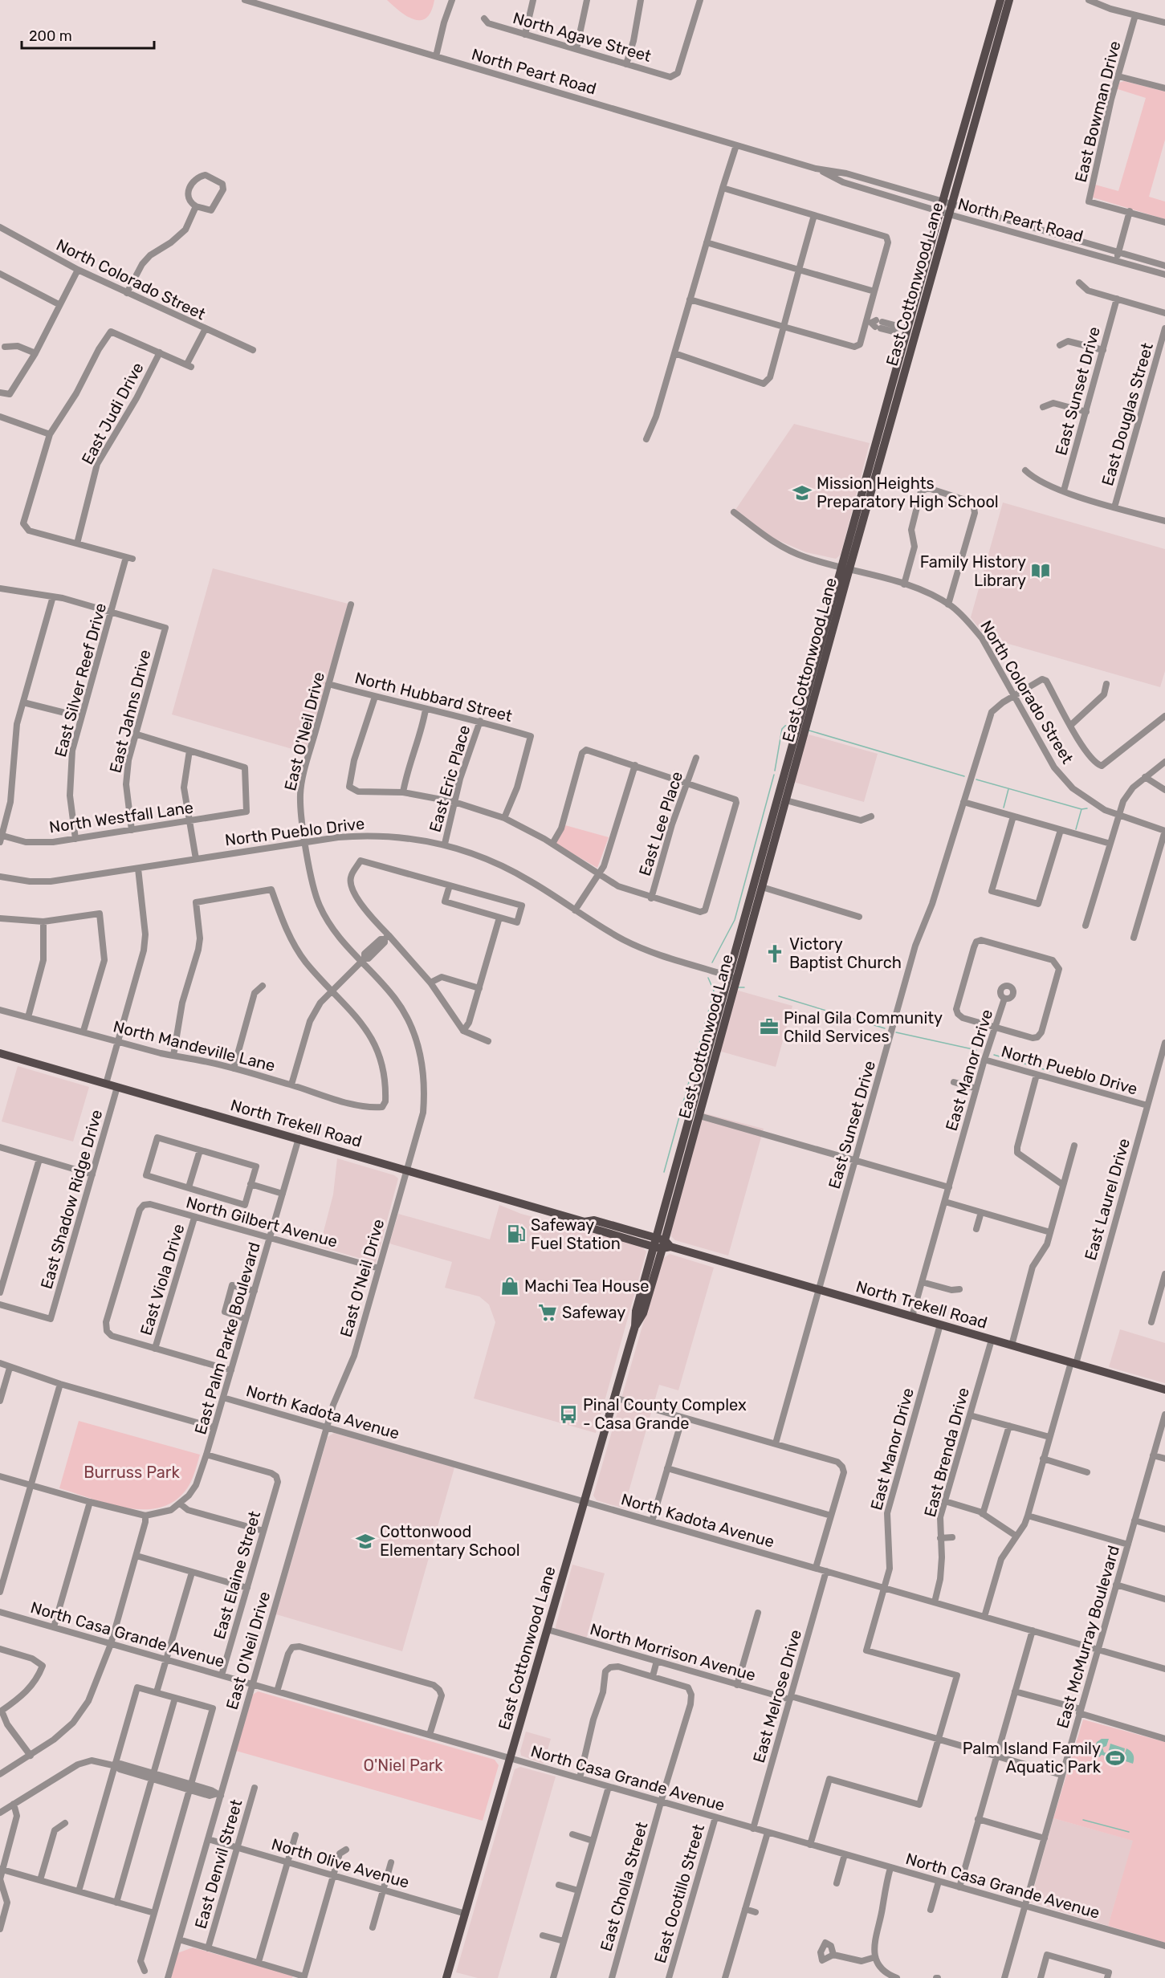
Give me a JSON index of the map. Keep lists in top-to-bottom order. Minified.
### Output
{"streets":{"main road":["East Cottonwood Lane","North Trekell Road"],"street":["North Agave Street","North Peart Road","East Bowman Drive","North Colorado Street","East Sunset Drive","East Judi Drive","East Douglas Street","East Silver Reef Drive","North Hubbard Street","East Jahns Drive","East O'Neil Drive","East Eric Place","North Westfall Lane","East Lee Place","North Pueblo Drive","North Mandeville Lane","East Manor Drive","East Shadow Ridge Drive","East Laurel Drive","North Gilbert Avenue","East Viola Drive","East Palm Parke Boulevard","North Kadota Avenue","East Brenda Drive","East Elaine Street","North Casa Grande Avenue","East McMurray Boulevard","North Morrison Avenue","East Melrose Drive","North Olive Avenue","East Denvil Street","East Cholla Street","East Ocotillo Street"]},"crossings":[["North Peart Road","East Cottonwood Lane"],["North Colorado Street","East Cottonwood Lane"],["North Colorado Street","East Sunset Drive"],["East Cottonwood Lane","North Pueblo Drive"],["East Cottonwood Lane","North Trekell Road"],["East Cottonwood Lane","North Kadota Avenue"],["East Cottonwood Lane","North Casa Grande Avenue"],["East Cottonwood Lane","North Morrison Avenue"],["East Cottonwood Lane","North Olive Avenue"],["East Sunset Drive","North Trekell Road"],["East Judi Drive","East Silver Reef Drive"],["East Silver Reef Drive","East Jahns Drive"],["East Silver Reef Drive","North Westfall Lane"],["North Hubbard Street","East O'Neil Drive"],["North Hubbard Street","East Eric Place"],["East Jahns Drive","North Westfall Lane"],["East O'Neil Drive","North Pueblo Drive"],["East O'Neil Drive","North Trekell Road"],["East O'Neil Drive","North Gilbert Avenue"],["East O'Neil Drive","North Kadota Avenue"],["East O'Neil Drive","North Casa Grande Avenue"],["East O'Neil Drive","North Olive Avenue"],["East Eric Place","North Pueblo Drive"],["North Pueblo Drive","East Manor Drive"],["North Pueblo Drive","East Laurel Drive"],["East Manor Drive","North Trekell Road"],["East Manor Drive","North Kadota Avenue"],["East Manor Drive","North Casa Grande Avenue"],["East Manor Drive","North Morrison Avenue"],["North Trekell Road","East Shadow Ridge Drive"],["North Trekell Road","East Laurel Drive"],["North Trekell Road","East Palm Parke Boulevard"],["North Trekell Road","East Brenda Drive"],["East Laurel Drive","North Kadota Avenue"],["North Gilbert Avenue","East Viola Drive"],["North Gilbert Avenue","East Palm Parke Boulevard"],["East Palm Parke Boulevard","North Kadota Avenue"],["East Palm Parke Boulevard","East Elaine Street"],["North Kadota Avenue","East Brenda Drive"],["North Kadota Avenue","East McMurray Boulevard"],["North Kadota Avenue","East Melrose Drive"],["East Elaine Street","North Casa Grande Avenue"],["North Casa Grande Avenue","East McMurray Boulevard"],["North Casa Grande Avenue","East Melrose Drive"],["North Casa Grande Avenue","East Cholla Street"],["North Casa Grande Avenue","East Ocotillo Street"],["East McMurray Boulevard","North Morrison Avenue"],["North Morrison Avenue","East Melrose Drive"],["North Olive Avenue","East Denvil Street"]],"parks":["Burruss Park","O'Niel Park"],"places":{"school or university":["Mission Heights Preparatory High School","Cottonwood Elementary School"],"library":["Family History Library"],"church":["Victory Baptist Church"],"office":["Pinal Gila Community Child Services"],"fuel station":["Safeway Fuel Station"],"shop":["Machi Tea House"],"supermarket":["Safeway"],"bus stop":["Pinal County Complex - Casa Grande"],"sports":["Palm Island Family Aquatic Park"]},"scale_bar":"200 m"}
